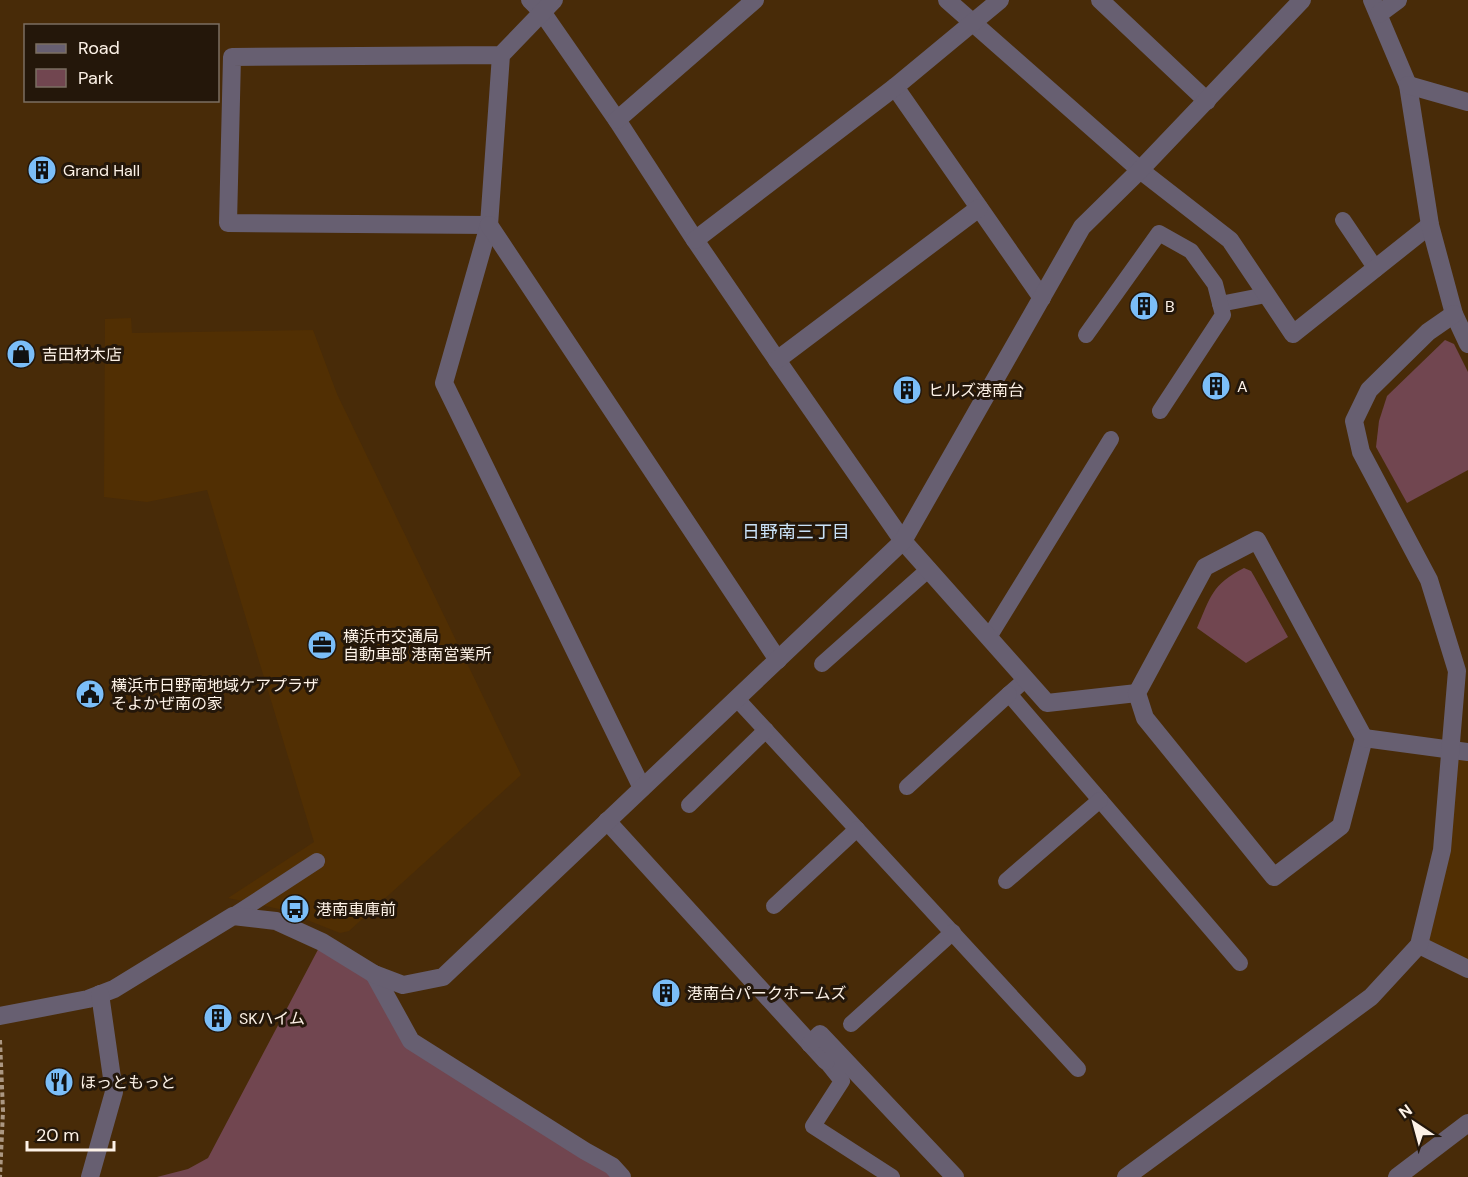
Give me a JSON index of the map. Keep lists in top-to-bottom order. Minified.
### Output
{"districts":["日野南三丁目"],"places":{"building":["Grand Hall","B","A","ヒルズ港南台","港南台パークホームズ","SKハイム"],"shop":["吉田材木店"],"office":["横浜市交通局 自動車部 港南営業所"],"public building":["横浜市日野南地域ケアプラザ そよかぜ南の家"],"bus stop":["港南車庫前"],"restaurant":["ほっともっと"]},"legend":["Road","Park"],"scale_bar":"20 m","north":"top left"}
